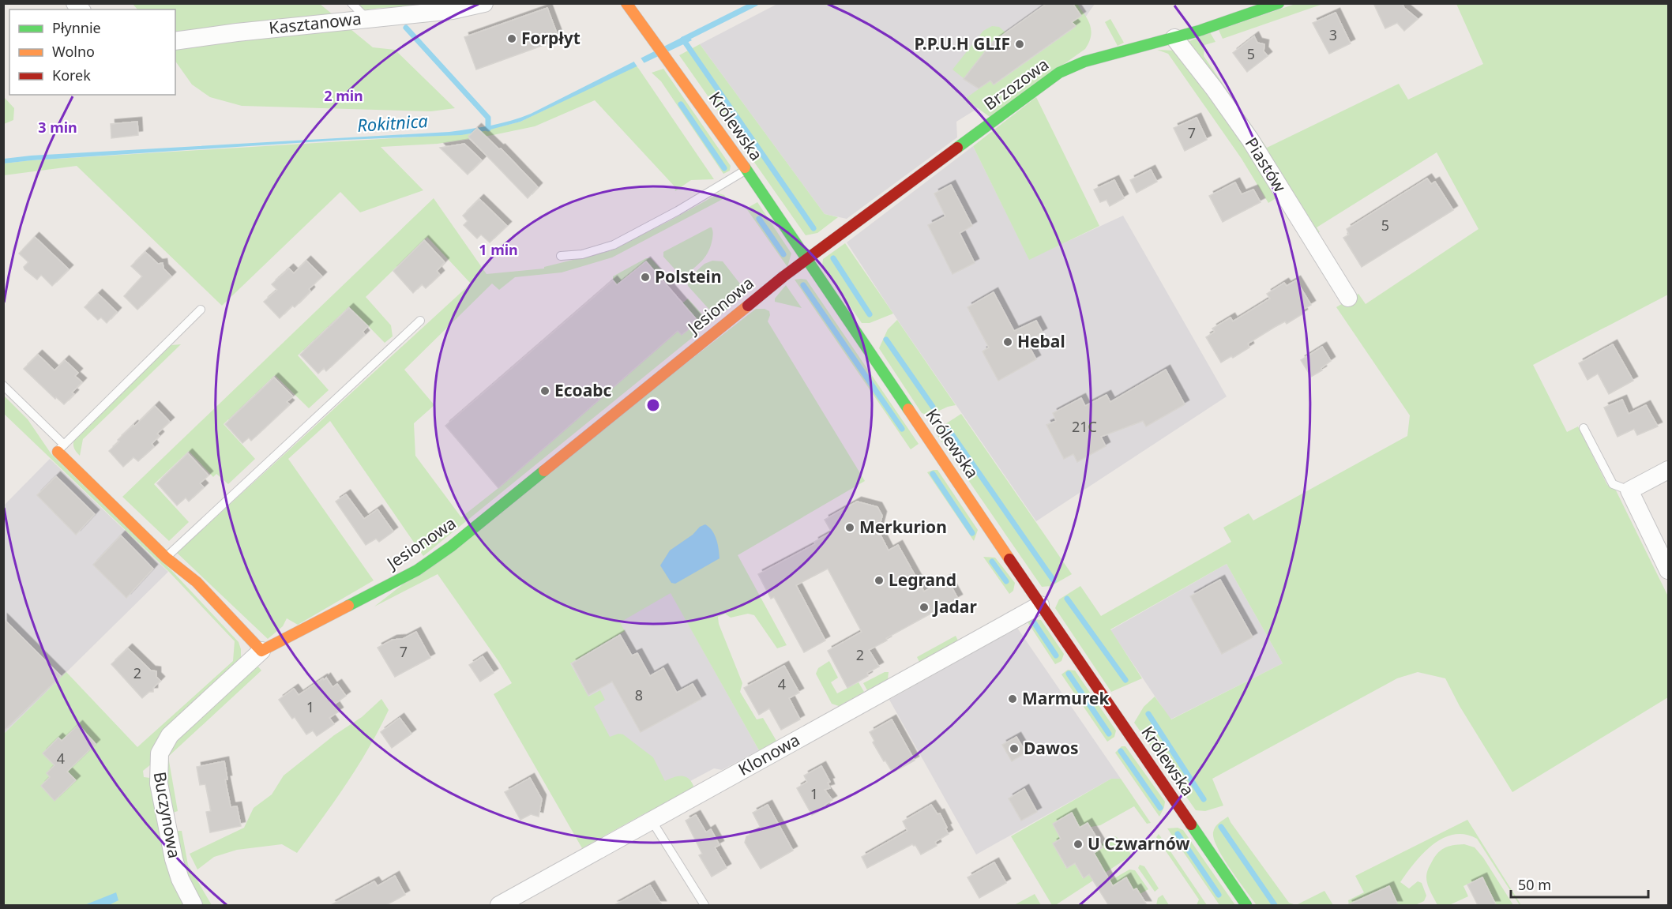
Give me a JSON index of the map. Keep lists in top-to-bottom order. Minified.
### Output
{"streets":{"street":["Kasztanowa","Brzozowa","Królewska","Piastów","Jesionowa","Klonowa","Buczynowa"]},"crossings":[["Brzozowa","Królewska"],["Brzozowa","Piastów"],["Brzozowa","Jesionowa"],["Królewska","Jesionowa"],["Królewska","Klonowa"],["Jesionowa","Buczynowa"]],"water":["Rokitnica"],"places":["Forpłyt","P.P.U.H GLIF","Polstein","Hebal","Ecoabc","Merkurion","Legrand","Jadar","Marmurek","Dawos","U Czwarnów"],"house_numbers":["3","5","7","5","21C","7","2","2","4","8","1","4","1"],"legend":["Płynnie","Wolno","Korek"],"scale_bar":"50 m","rings":["2 min","3 min","1 min"]}
